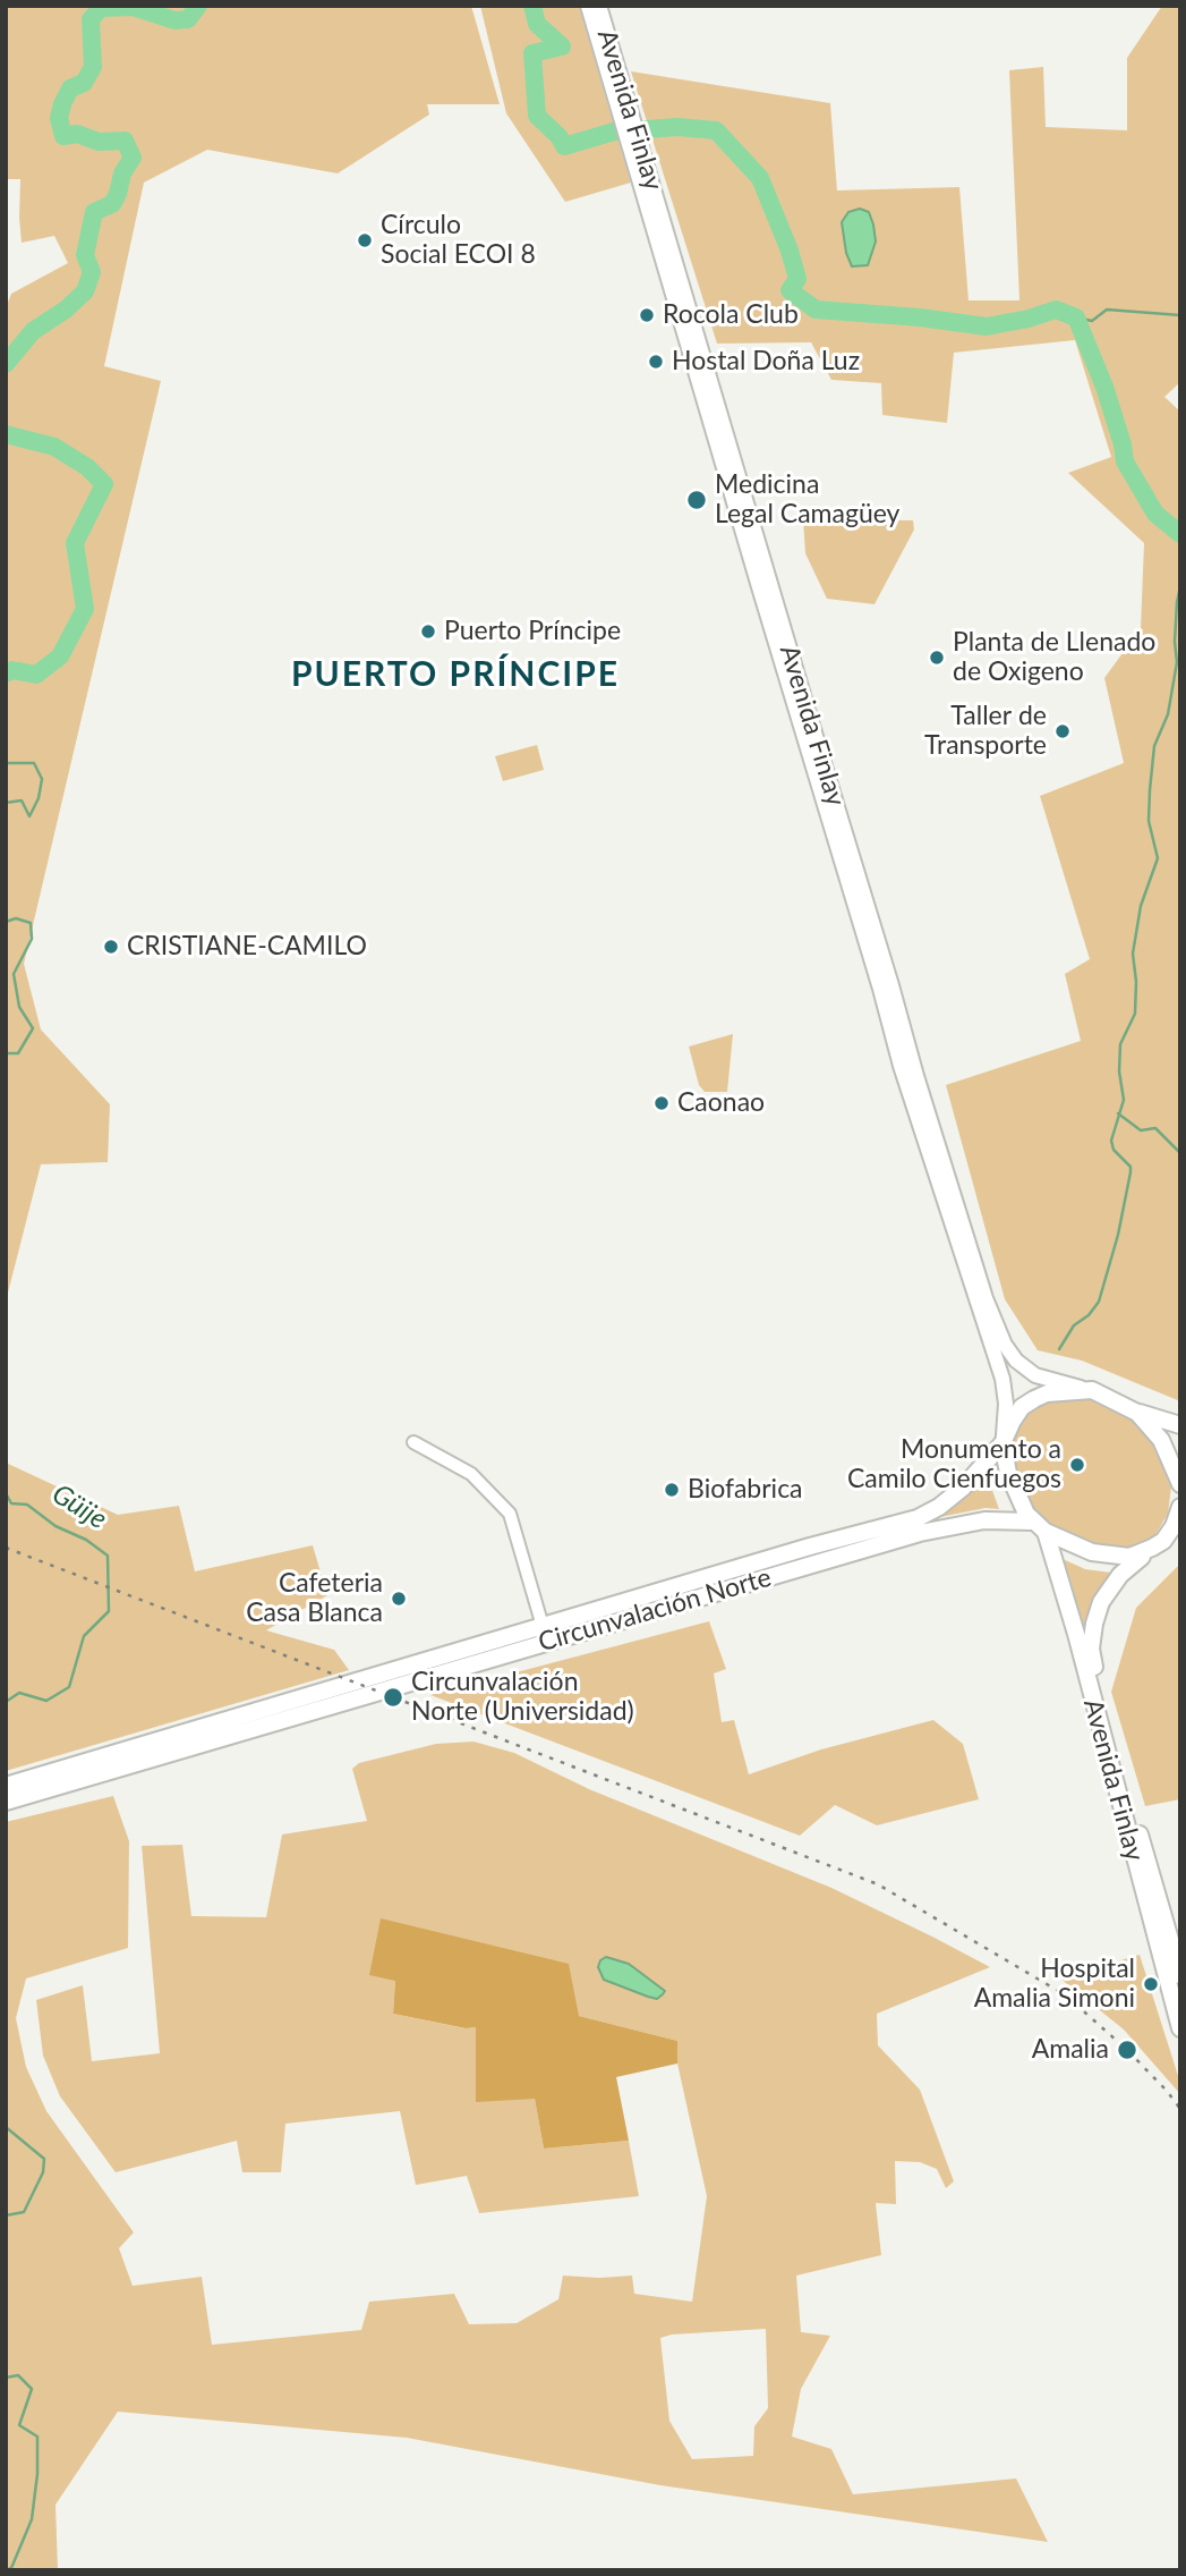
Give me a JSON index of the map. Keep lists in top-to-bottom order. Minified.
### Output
{"streets":{"highway":["Avenida Finlay","Circunvalación Norte"]},"crossings":[["Avenida Finlay","Circunvalación Norte"]],"districts":["PUERTO PRÍNCIPE"],"water":["Güije"],"places":["Círculo Social ECOI 8","Rocola Club","Hostal Doña Luz","Medicina Legal Camagüey","Puerto Príncipe","Planta de Llenado de Oxigeno","Taller de Transporte","CRISTIANE-CAMILO","Caonao","Monumento a Camilo Cienfuegos","Biofabrica","Cafeteria Casa Blanca","Circunvalación Norte (Universidad)","Hospital Amalia Simoni","Amalia"]}
